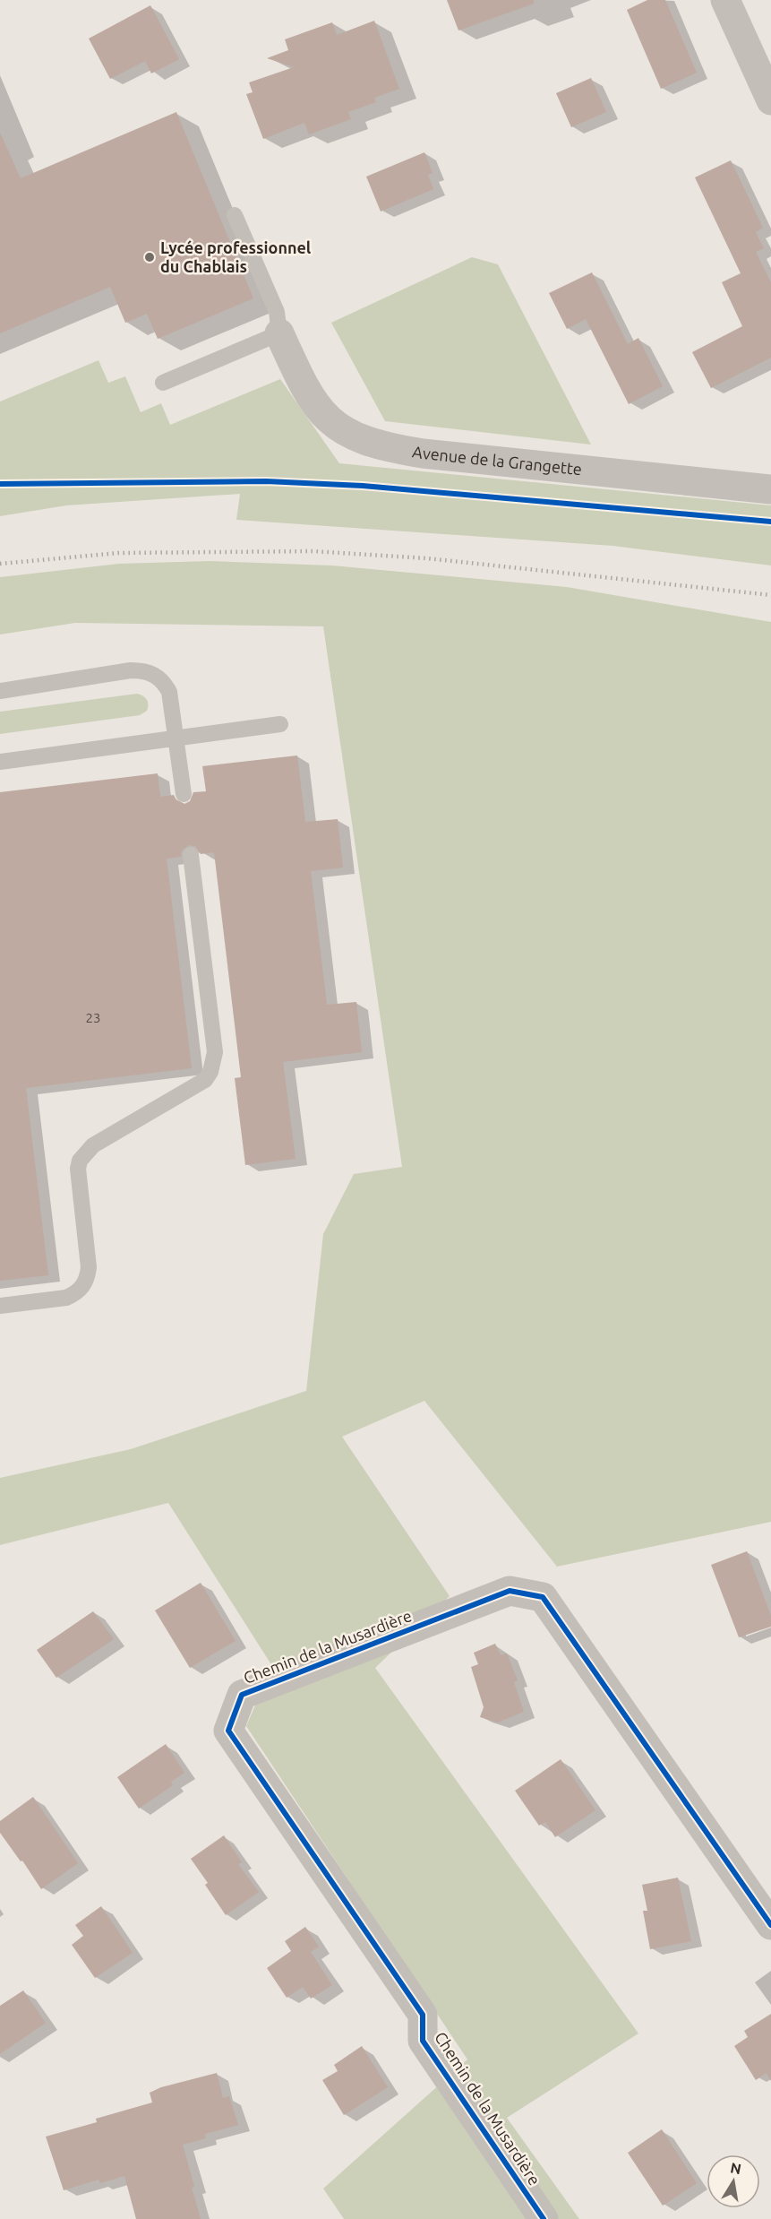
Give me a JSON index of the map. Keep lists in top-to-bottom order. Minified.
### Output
{"streets":{"street":["Avenue de la Grangette","Chemin de la Musardière"]},"places":["Lycée professionnel du Chablais"],"house_numbers":["23"],"north":"top"}
